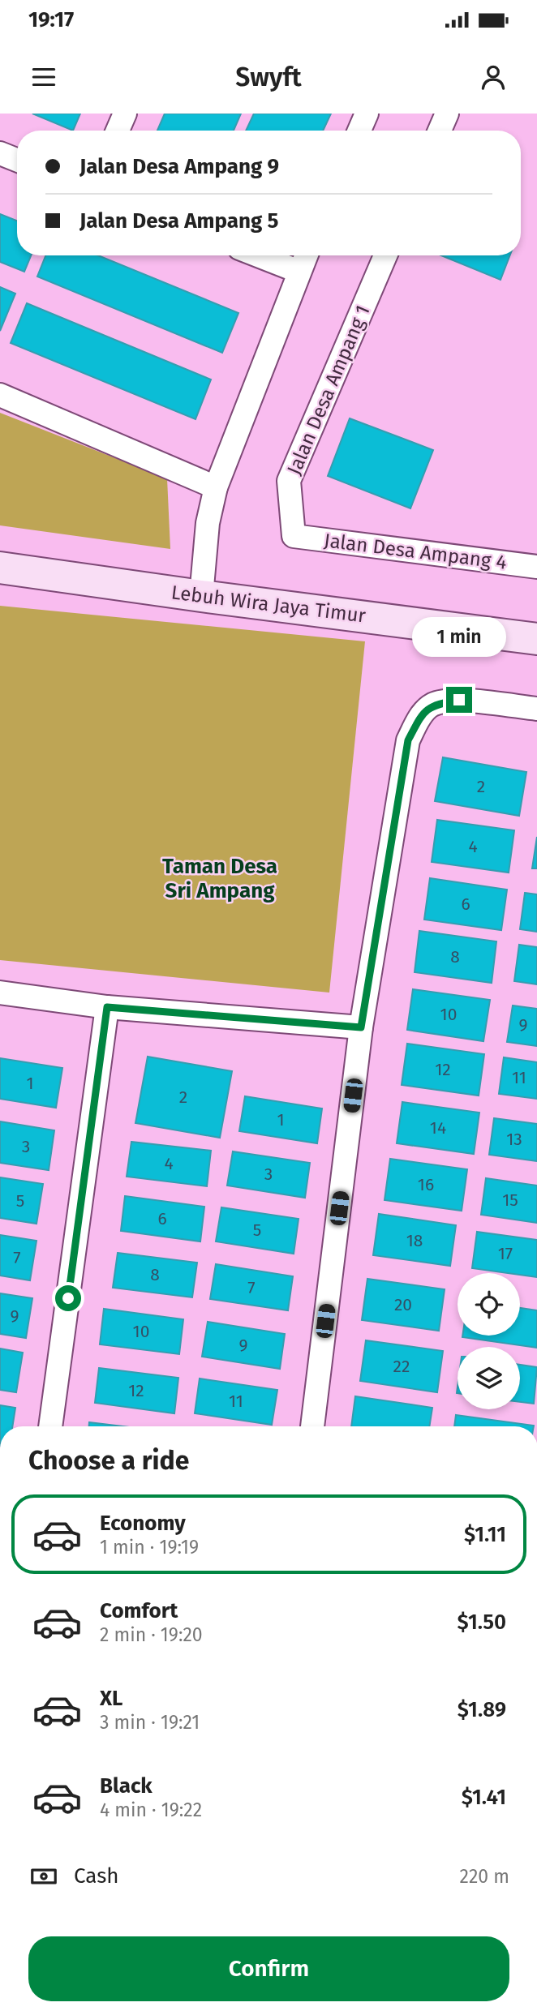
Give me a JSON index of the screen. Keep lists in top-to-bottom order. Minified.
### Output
{"streets":{"street":["Jalan Desa Ampang 1","Jalan Desa Ampang 4","Lebuh Wira Jaya Timur"]},"crossings":[["Jalan Desa Ampang 1","Jalan Desa Ampang 4"]],"districts":["Taman Desa Sri Ampang"],"house_numbers":["2","4","6","8","10","9","12","11","1","2","1","14","13","3","4","3","16","15","5","6","5","18","17","7","8","7","20","9","10","9","22","12","11"],"page":{"status":"19:17","header":"Swyft","banner":["Jalan Desa Ampang 9","Jalan Desa Ampang 5"],"bubble":"1 min","heading":"Choose a ride","list":[{"name":"Economy","note":"1 min · 19:19","value":"$1.11"},{"name":"Comfort","note":"2 min · 19:20","value":"$1.50"},{"name":"XL","note":"3 min · 19:21","value":"$1.89"},{"name":"Black","note":"4 min · 19:22","value":"$1.41"}],"pay":["Cash","220 m"],"buttons":"Confirm"}}
